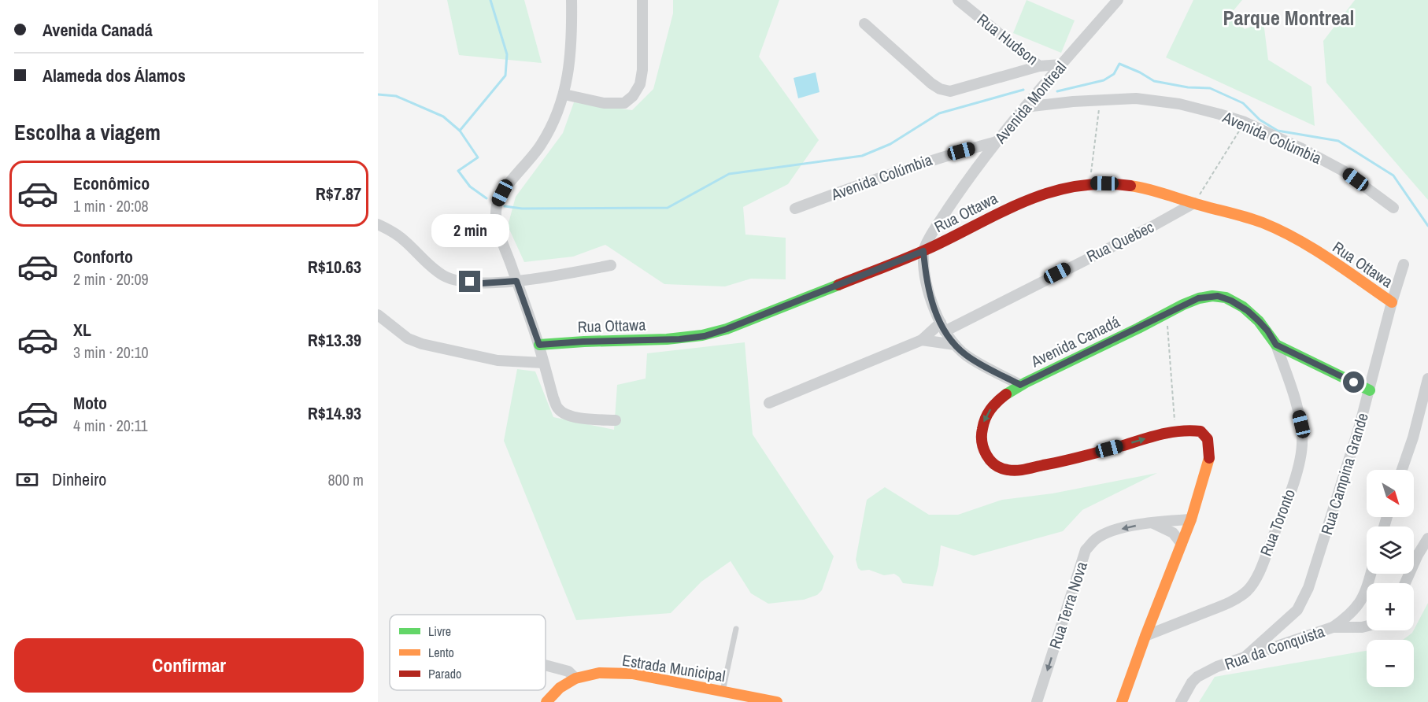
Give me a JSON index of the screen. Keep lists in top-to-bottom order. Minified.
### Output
{"streets":{"street":["Rua Hudson","Avenida Montreal","Avenida Colúmbia","Rua Ottawa","Rua Quebec","Avenida Canadá","Rua Campina Grande","Rua Toronto","Rua Terra Nova","Rua da Conquista","Estrada Municipal"]},"crossings":[["Rua Hudson","Avenida Montreal"],["Avenida Montreal","Avenida Colúmbia"],["Avenida Montreal","Rua Ottawa"],["Rua Ottawa","Rua Quebec"],["Rua Ottawa","Rua Campina Grande"],["Avenida Canadá","Rua Campina Grande"],["Avenida Canadá","Rua Toronto"],["Avenida Canadá","Rua Terra Nova"],["Rua Campina Grande","Rua da Conquista"]],"one_way":["Rua Terra Nova"],"districts":["Parque Montreal"],"legend":["Livre","Lento","Parado"],"north":"bottom right","page":{"banner":["Avenida Canadá","Alameda dos Álamos"],"heading":"Escolha a viagem","list":[{"name":"Econômico","note":"1 min · 20:08","value":"R$7.87"},{"name":"Conforto","note":"2 min · 20:09","value":"R$10.63"},{"name":"XL","note":"3 min · 20:10","value":"R$13.39"},{"name":"Moto","note":"4 min · 20:11","value":"R$14.93"}],"bubble":"2 min","pay":["Dinheiro","800 m"],"map_buttons":["+","−"],"buttons":"Confirmar"}}
